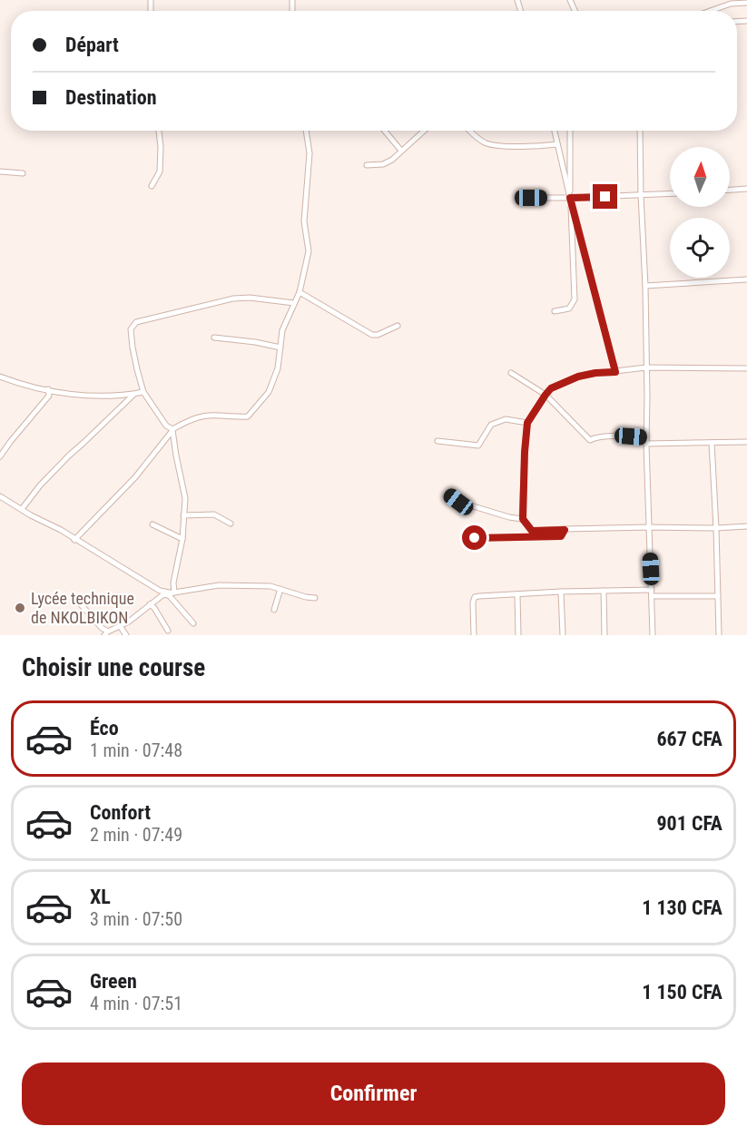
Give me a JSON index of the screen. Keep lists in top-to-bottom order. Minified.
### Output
{"places":["Lycée technique de NKOLBIKON"],"north":"top","page":{"banner":["Départ","Destination"],"heading":"Choisir une course","list":[{"name":"Éco","note":"1 min · 07:48","value":"667 CFA"},{"name":"Confort","note":"2 min · 07:49","value":"901 CFA"},{"name":"XL","note":"3 min · 07:50","value":"1 130 CFA"},{"name":"Green","note":"4 min · 07:51","value":"1 150 CFA"}],"buttons":"Confirmer"}}
